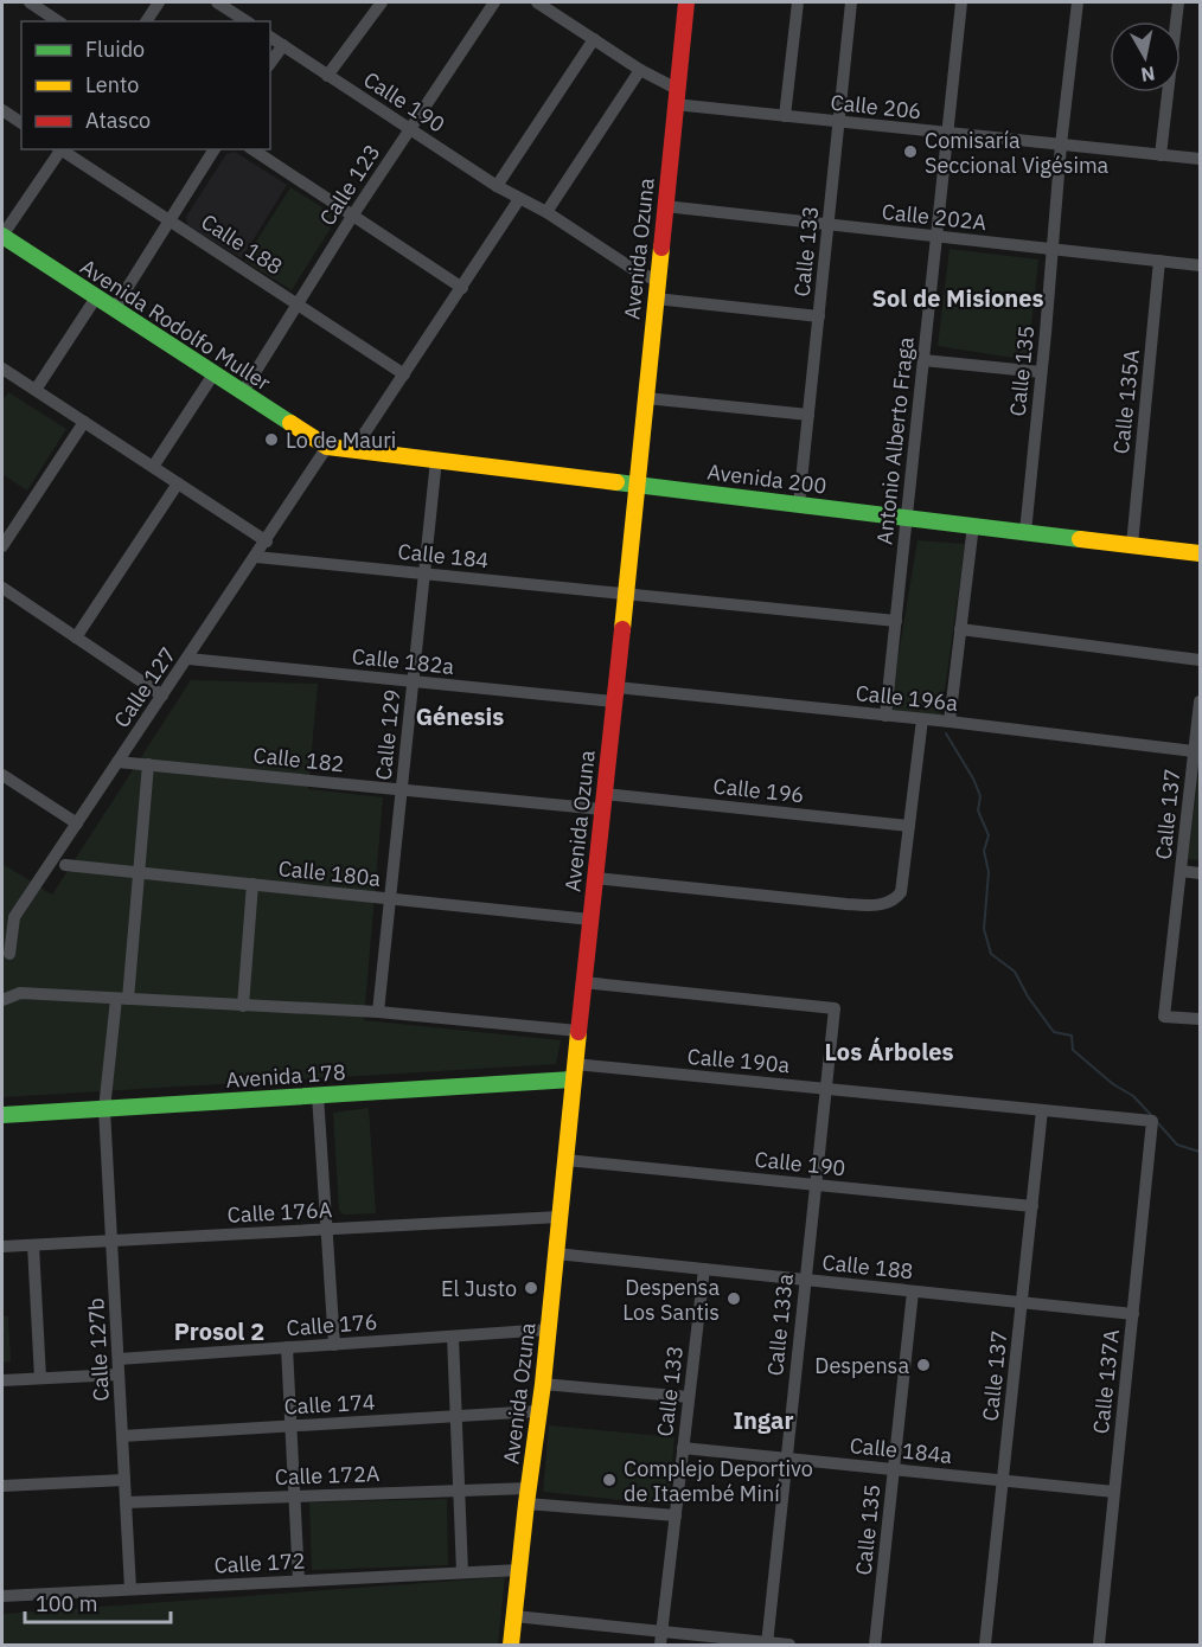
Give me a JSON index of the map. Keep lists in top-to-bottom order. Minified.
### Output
{"streets":{"main road":["Avenida Ozuna","Avenida Rodolfo Muller","Avenida 200","Avenida 178"],"street":["Calle 190","Calle 206","Calle 123","Calle 202A","Calle 188","Calle 133","Calle 135","Calle 135A","Antonio Alberto Fraga","Calle 184","Calle 182a","Calle 127","Calle 196a","Calle 129","Calle 182","Calle 196","Calle 137","Calle 180a","Calle 190a","Calle 176A","Calle 176","Calle 133a","Calle 127b","Calle 137A","Calle 174","Calle 184a","Calle 172A","Calle 172"]},"crossings":[["Calle 190","Calle 123"],["Calle 190","Avenida Ozuna"],["Calle 190","Calle 137"],["Calle 190","Calle 133a"],["Calle 206","Avenida Ozuna"],["Calle 206","Calle 133"],["Calle 206","Calle 135"],["Calle 206","Antonio Alberto Fraga"],["Calle 123","Calle 188"],["Calle 123","Avenida Rodolfo Muller"],["Calle 202A","Avenida Ozuna"],["Calle 202A","Calle 133"],["Calle 202A","Calle 135"],["Calle 202A","Calle 135A"],["Calle 202A","Antonio Alberto Fraga"],["Calle 188","Avenida Ozuna"],["Calle 188","Calle 133"],["Calle 188","Calle 135"],["Calle 188","Calle 137"],["Calle 188","Calle 133a"],["Calle 188","Calle 137A"],["Avenida Ozuna","Avenida 200"],["Avenida Ozuna","Calle 184"],["Avenida Ozuna","Calle 182a"],["Avenida Ozuna","Calle 196a"],["Avenida Ozuna","Calle 182"],["Avenida Ozuna","Calle 196"],["Avenida Ozuna","Calle 180a"],["Avenida Ozuna","Calle 190a"],["Avenida Ozuna","Avenida 178"],["Avenida Ozuna","Calle 176A"],["Avenida Ozuna","Calle 176"],["Avenida Ozuna","Calle 133a"],["Avenida Ozuna","Calle 174"],["Avenida Ozuna","Calle 172A"],["Avenida Ozuna","Calle 172"],["Calle 133","Avenida 200"],["Calle 133","Calle 184a"],["Avenida Rodolfo Muller","Avenida 200"],["Avenida Rodolfo Muller","Calle 127"],["Calle 135","Avenida 200"],["Calle 135","Calle 184a"],["Calle 135A","Avenida 200"],["Antonio Alberto Fraga","Avenida 200"],["Antonio Alberto Fraga","Calle 184"],["Antonio Alberto Fraga","Calle 196a"],["Avenida 200","Calle 127"],["Avenida 200","Calle 129"],["Calle 184","Calle 127"],["Calle 184","Calle 129"],["Calle 182a","Calle 127"],["Calle 182a","Calle 196a"],["Calle 182a","Calle 129"],["Calle 127","Calle 182"],["Calle 196a","Calle 137"],["Calle 129","Calle 182"],["Calle 129","Calle 180a"],["Calle 182","Calle 196"],["Calle 182","Calle 127b"],["Calle 137","Calle 190a"],["Calle 137","Calle 184a"],["Calle 180a","Calle 127b"],["Calle 190a","Avenida 178"],["Calle 190a","Calle 133a"],["Calle 190a","Calle 137A"],["Avenida 178","Calle 127b"],["Calle 176A","Calle 127b"],["Calle 176","Calle 127b"],["Calle 133a","Calle 184a"],["Calle 127b","Calle 174"],["Calle 127b","Calle 172A"],["Calle 127b","Calle 172"],["Calle 137A","Calle 184a"]],"districts":["Sol de Misiones","Génesis","Los Árboles","Prosol 2","Ingar"],"places":["Comisaría Seccional Vigésima","Lo de Mauri","El Justo","Despensa Los Santis","Despensa","Complejo Deportivo de Itaembé Miní"],"legend":["Fluido","Lento","Atasco"],"scale_bar":"100 m","north":"bottom"}
